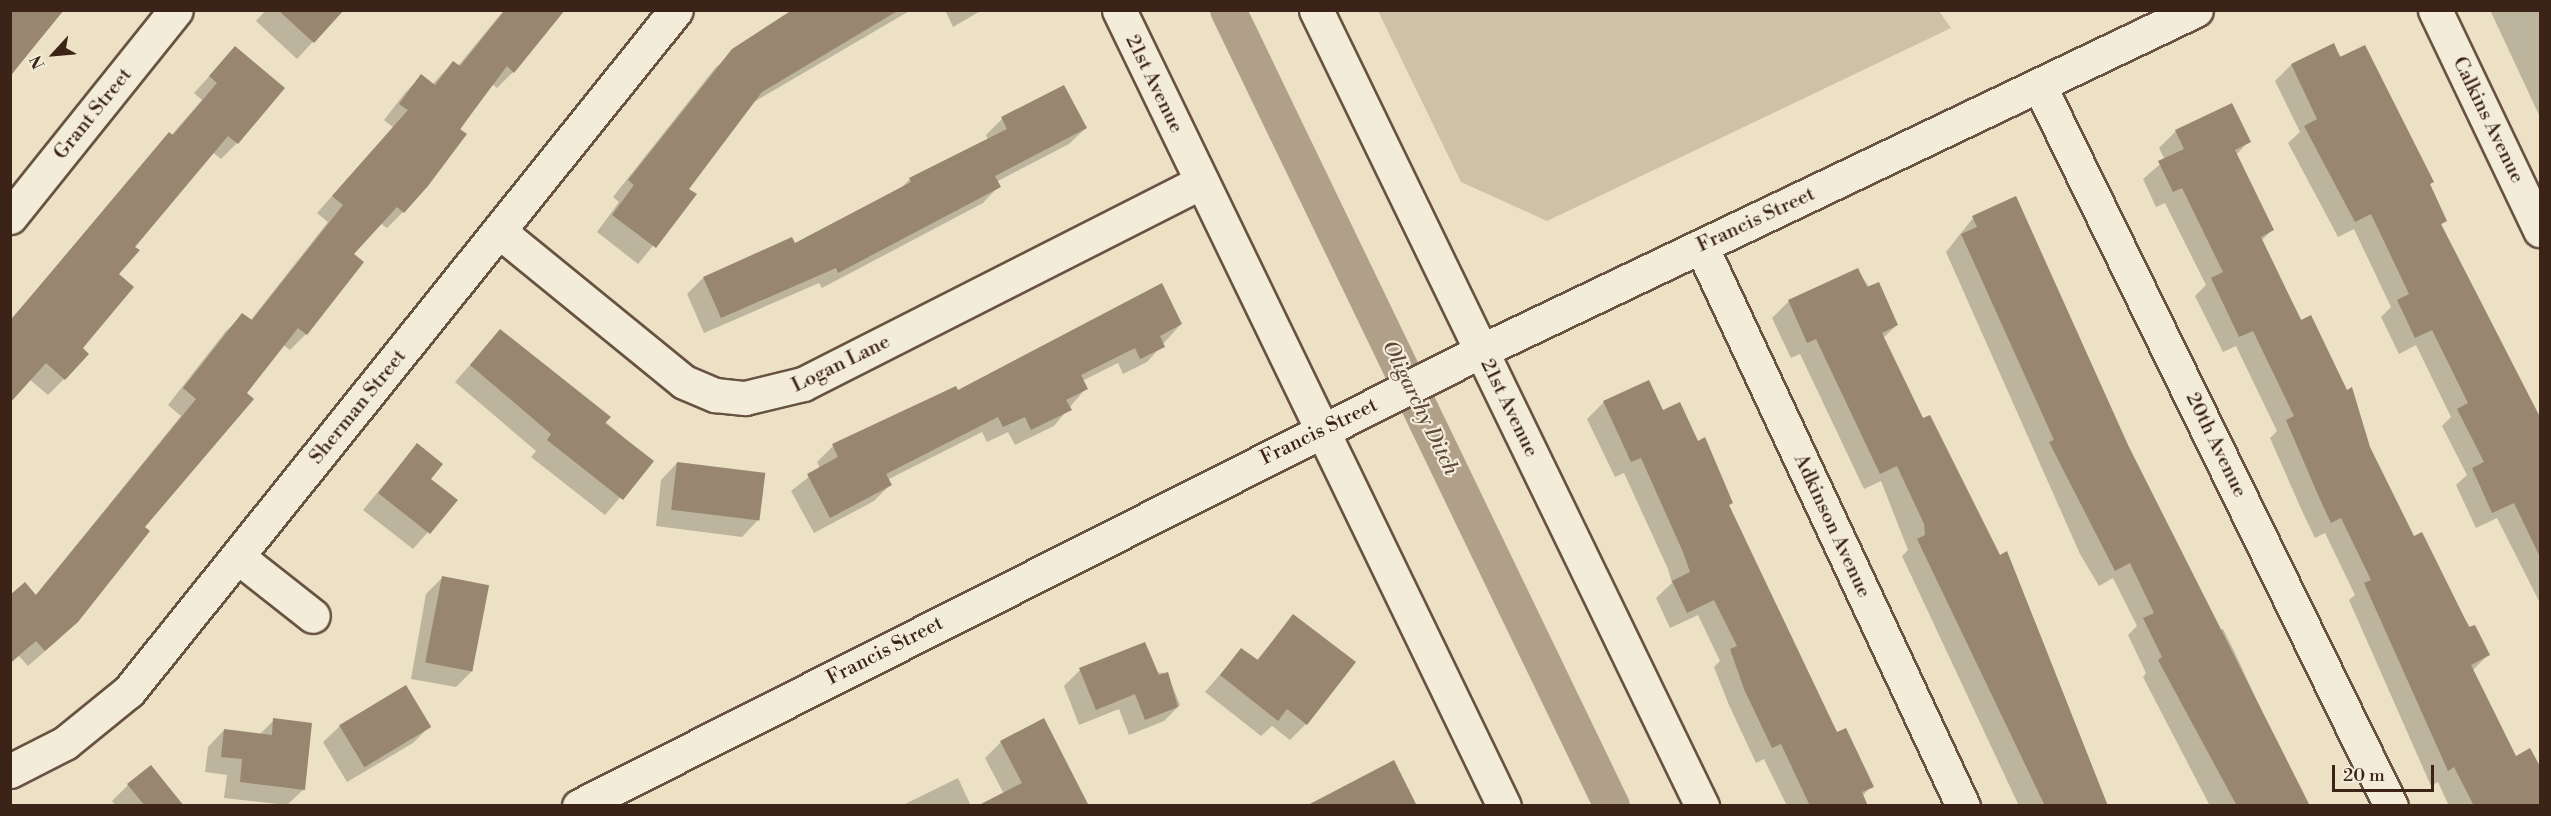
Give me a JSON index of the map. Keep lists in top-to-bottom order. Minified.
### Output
{"streets":{"street":["21st Avenue","Grant Street","Calkins Avenue","Francis Street","Logan Lane","Sherman Street","20th Avenue","Adkinson Avenue"]},"crossings":[["21st Avenue","Francis Street"],["21st Avenue","Logan Lane"],["Francis Street","20th Avenue"],["Francis Street","Adkinson Avenue"],["Logan Lane","Sherman Street"]],"water":["Oligarchy Ditch"],"scale_bar":"20 m","north":"bottom left"}
